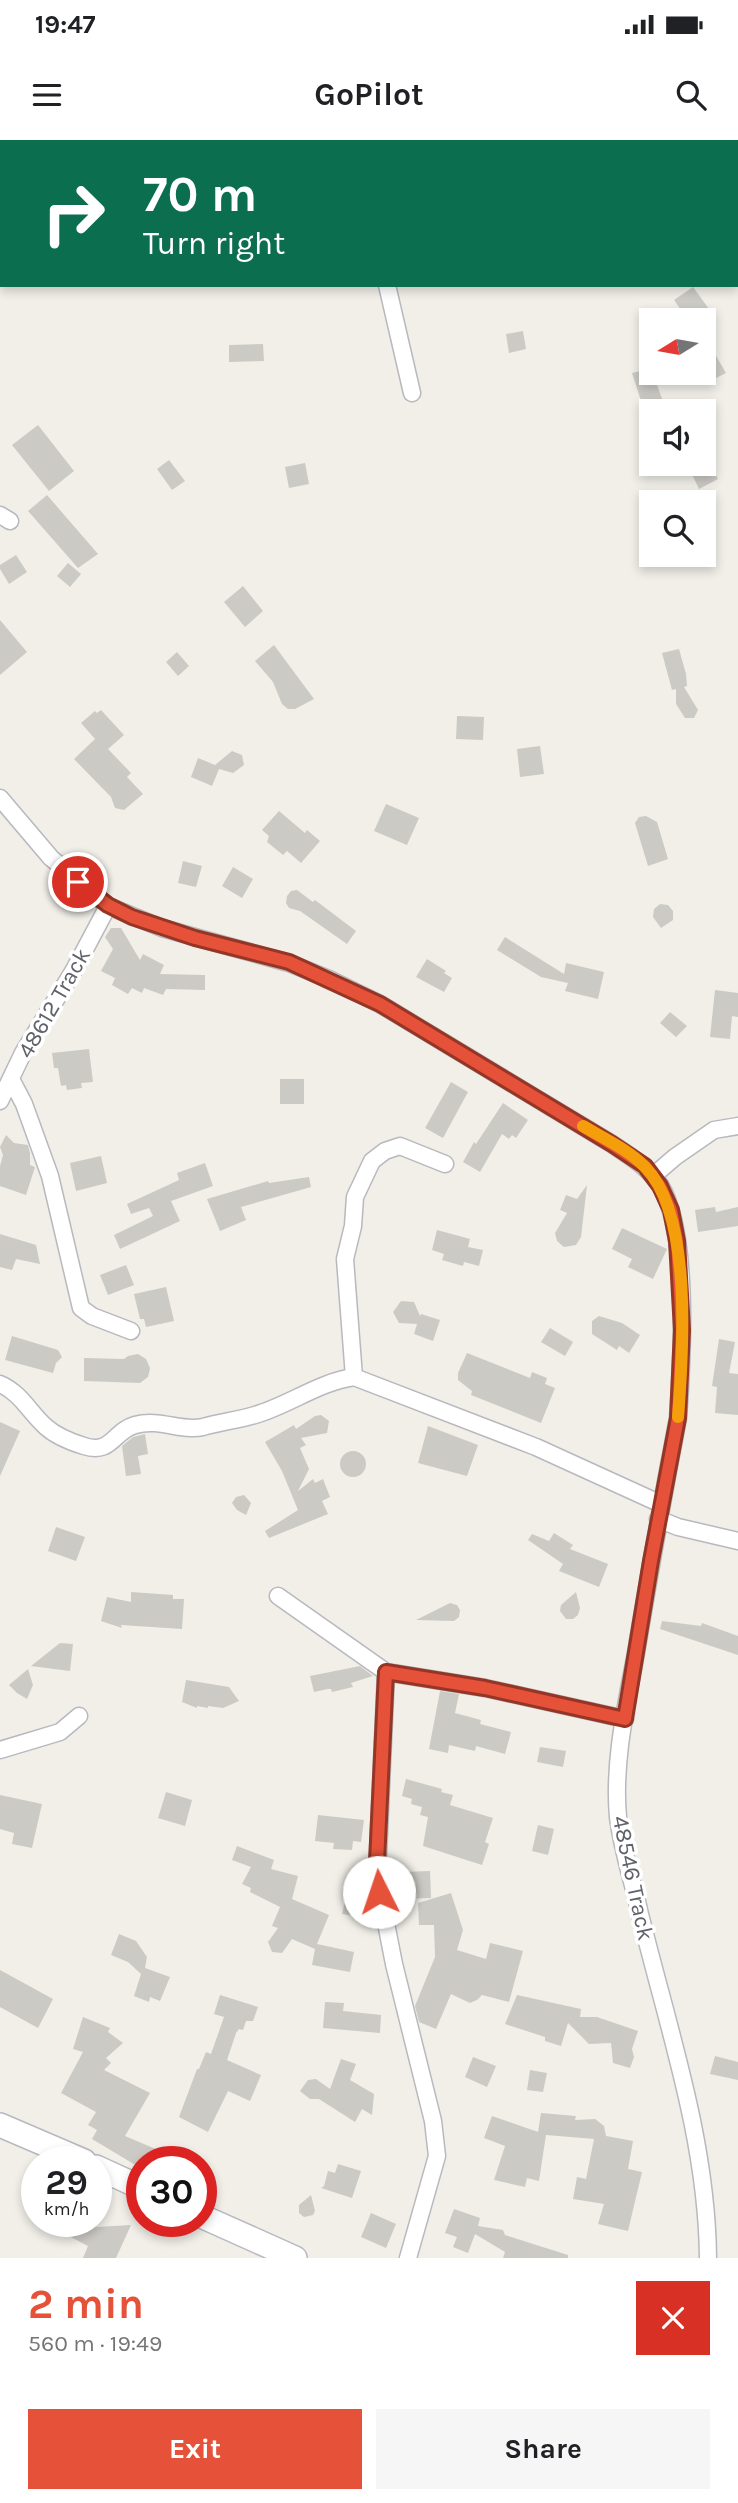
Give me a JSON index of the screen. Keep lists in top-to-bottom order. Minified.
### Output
{"streets":{"street":["48612 Track","48546 Track"]},"crossings":[["48612 Track","48546 Track"]],"north":"left","page":{"status":"19:47","header":"GoPilot","turn":["70 m","Turn right"],"speed":"29 km/h","limit":"30","heading":["2 min","560 m · 19:49"],"buttons":["Exit","Share"]}}
